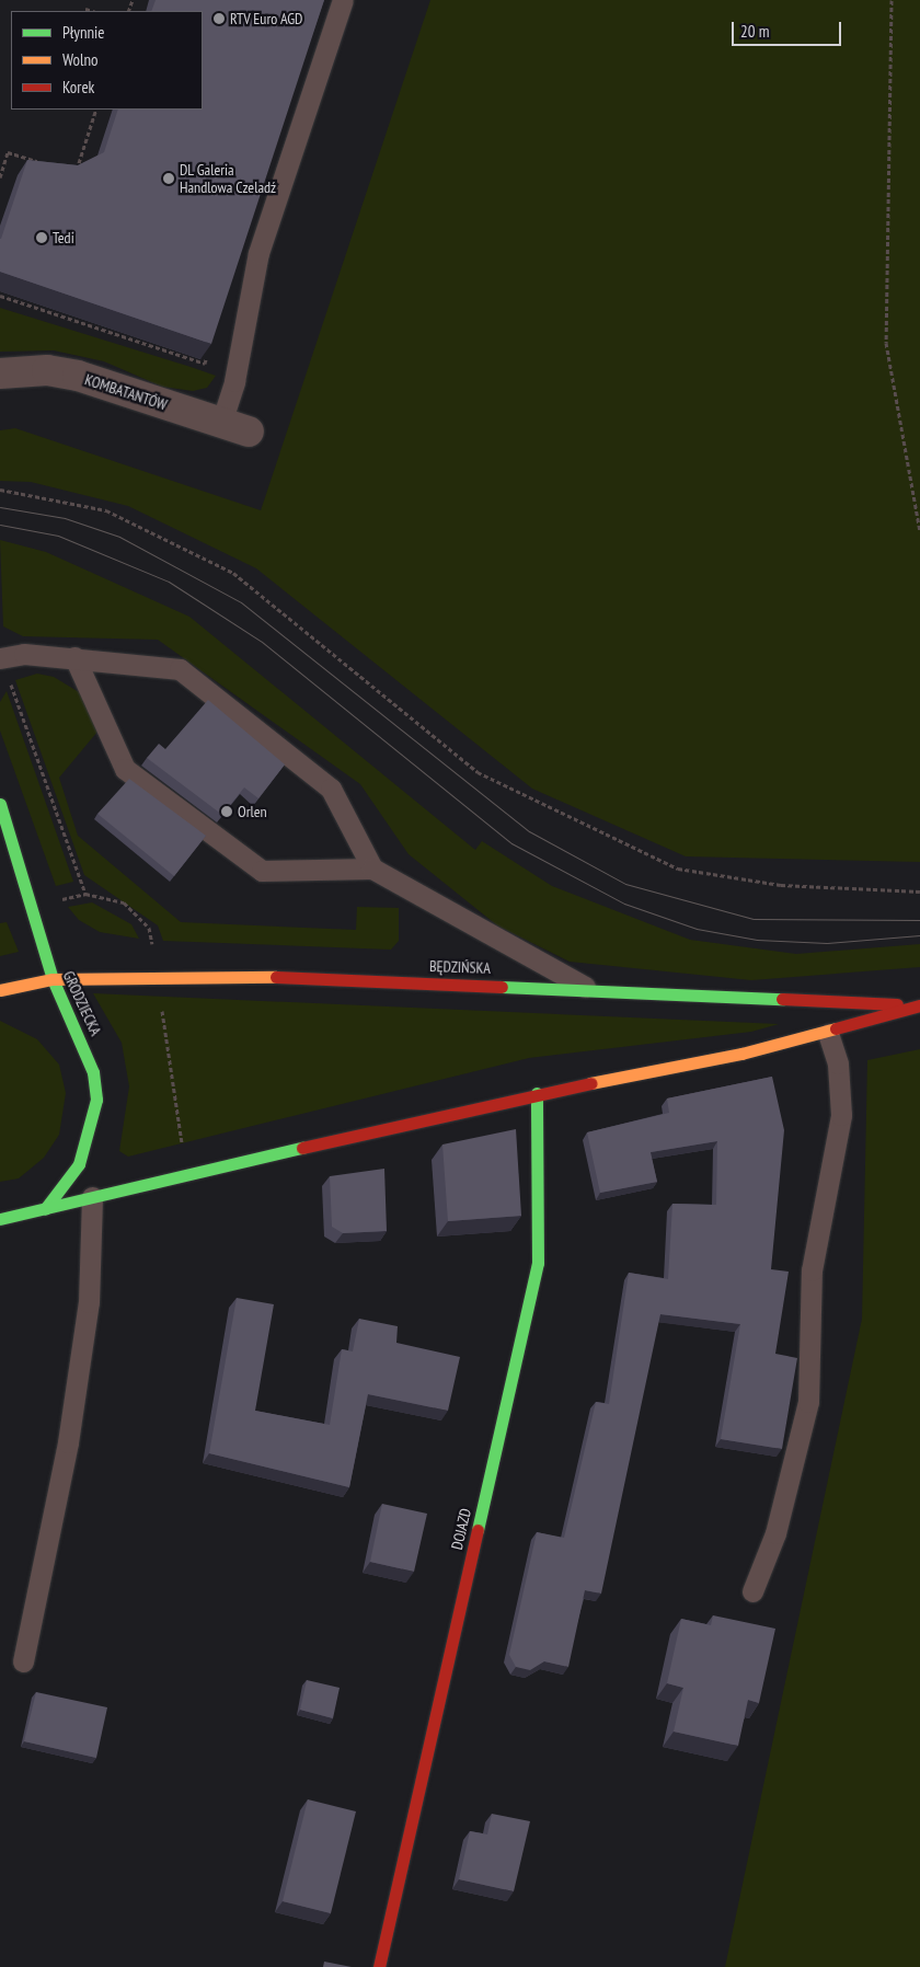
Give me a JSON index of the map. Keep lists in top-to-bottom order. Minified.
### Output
{"streets":{"main road":["BĘDZIŃSKA","GRODZIECKA","DOJAZD"],"street":["KOMBATANTÓW"]},"crossings":[["BĘDZIŃSKA","GRODZIECKA"],["BĘDZIŃSKA","DOJAZD"]],"places":["RTV Euro AGD","DL Galeria Handlowa Czeladź","Tedi","Orlen"],"legend":["Płynnie","Wolno","Korek"],"scale_bar":"20 m"}
